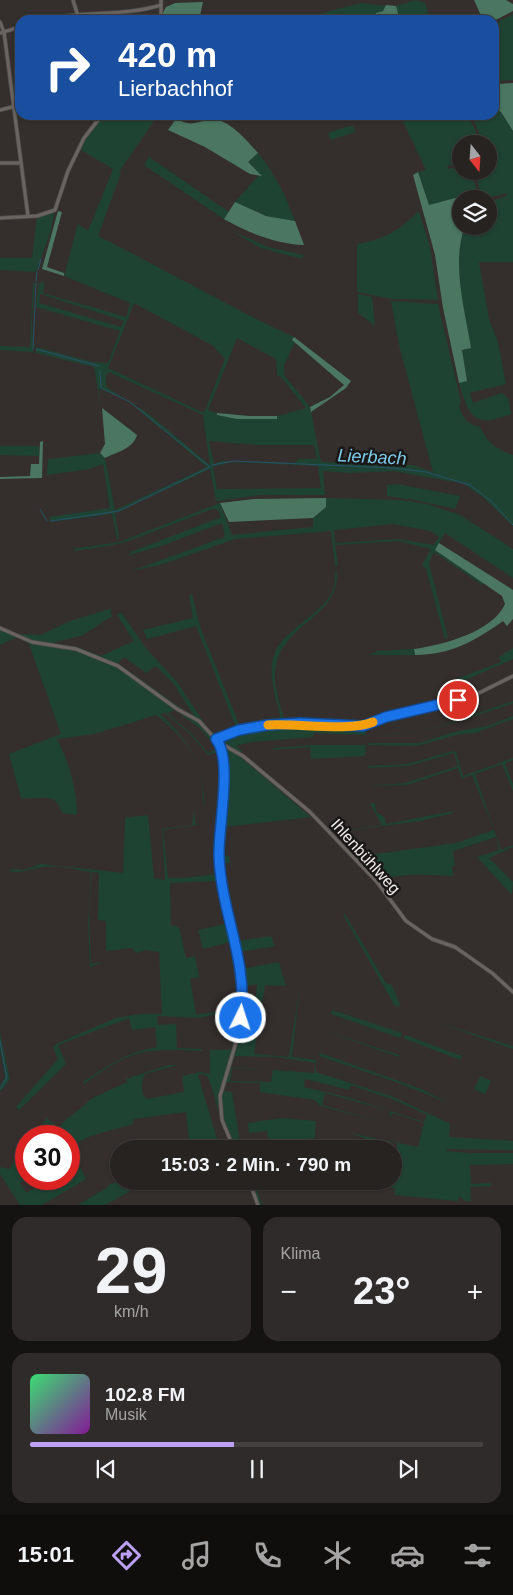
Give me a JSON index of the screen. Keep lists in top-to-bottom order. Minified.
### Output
{"streets":{"street":["Ihlenbühlweg"]},"water":["Lierbach"],"north":"bottom","page":{"turn":["420 m","Lierbachhof"],"limit":"30","trip":"15:03 · 2 Min. · 790 m","tile":[["29","km/h"],"Klima"],"heat":["−","23°","+"],"song":["102.8 FM","Musik"],"tabs":"15:01"}}
